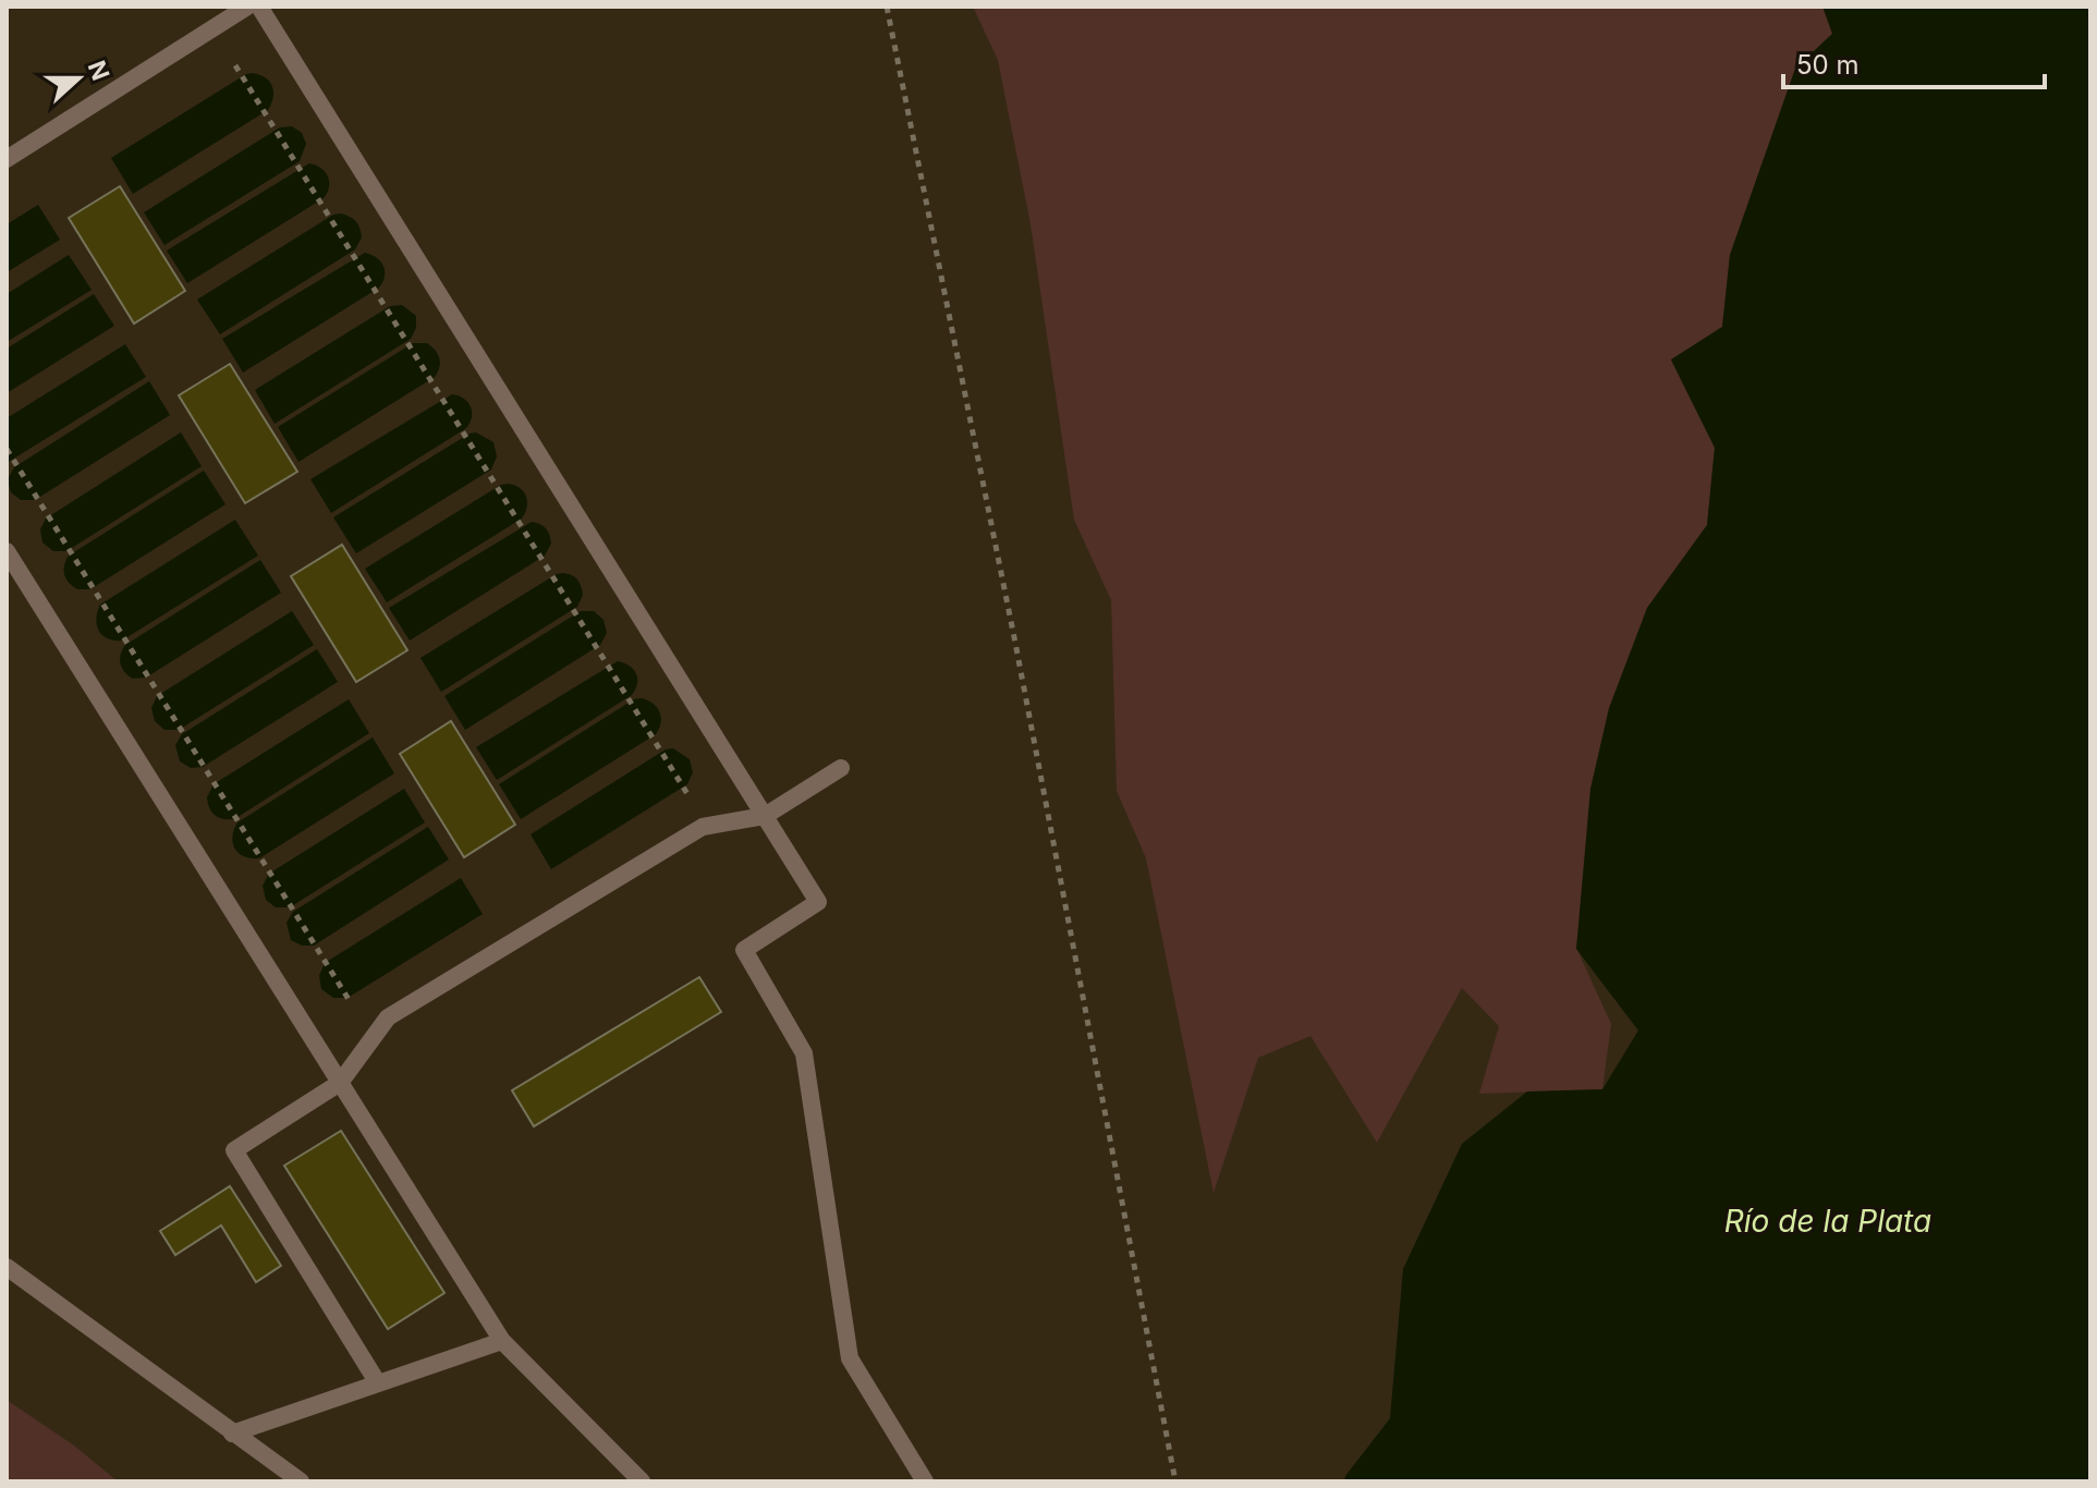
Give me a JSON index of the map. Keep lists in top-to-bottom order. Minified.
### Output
{"water":["Río de la Plata"],"scale_bar":"50 m","north":"right"}
